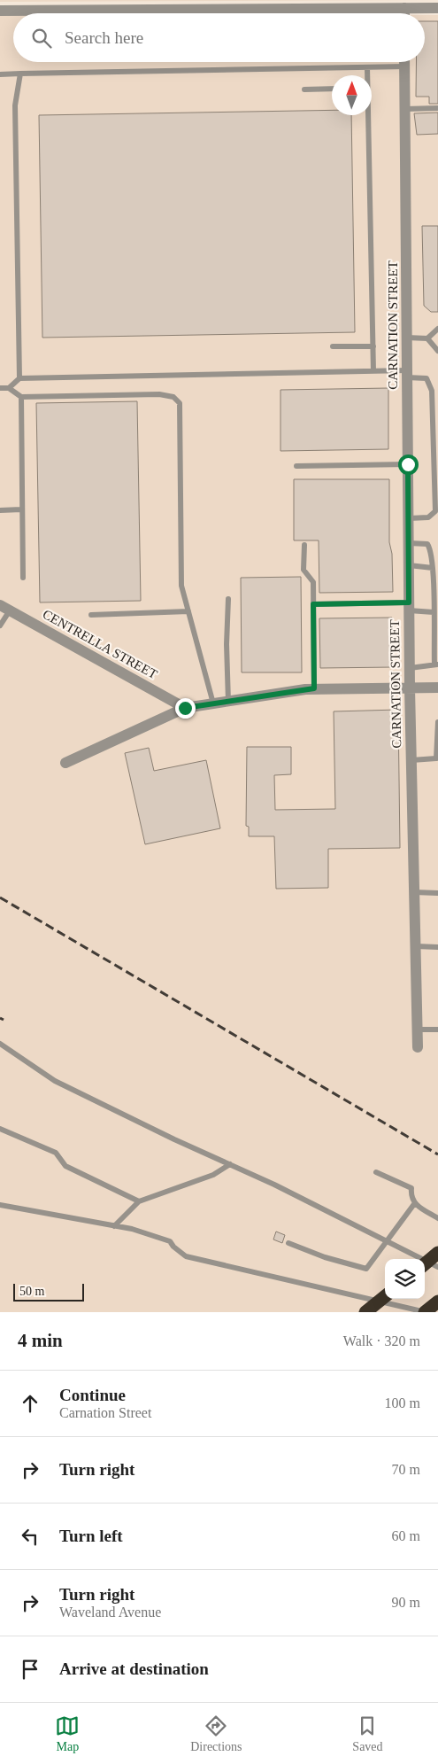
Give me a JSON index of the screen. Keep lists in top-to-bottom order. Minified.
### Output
{"streets":{"street":["CARNATION STREET","CENTRELLA STREET"]},"scale_bar":"50 m","north":"top","page":{"search":"Search here","scale":"50 m","heading":["4 min","Walk · 320 m"],"list":[["Continue","Carnation Street","100 m"],["Turn right","70 m"],["Turn left","60 m"],["Turn right","Waveland Avenue","90 m"],"Arrive at destination"],"nav":["Map","Directions","Saved"]}}
